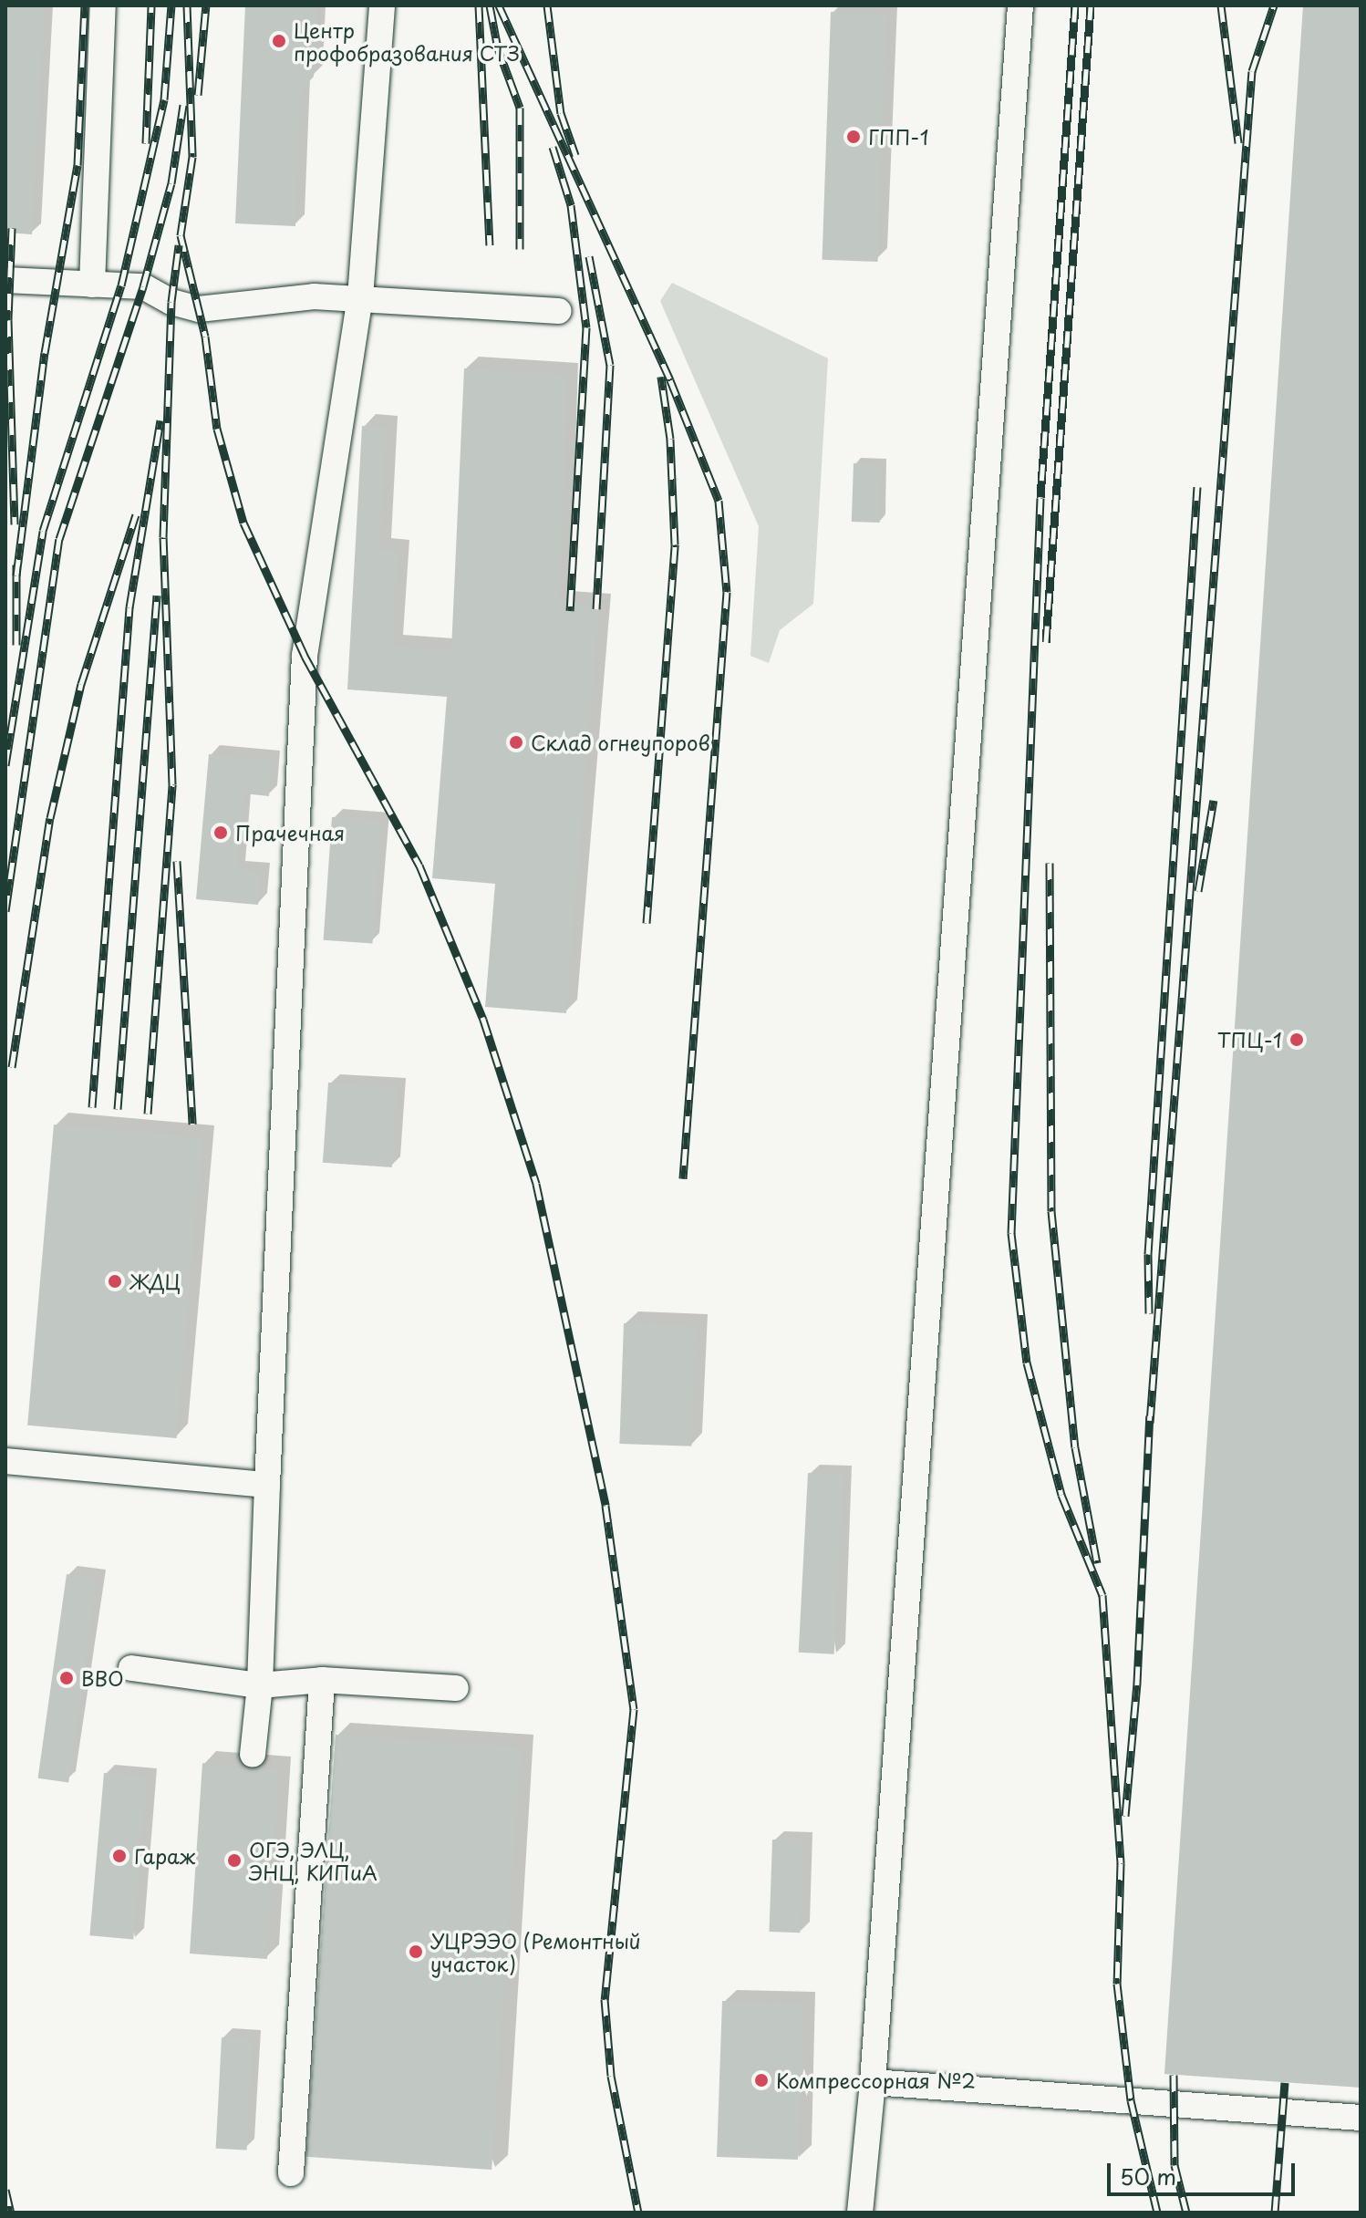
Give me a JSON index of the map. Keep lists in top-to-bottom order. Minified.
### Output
{"places":["Центр профобразования СТЗ","ГПП-1","Склад огнеупоров","Прачечная","ТПЦ-1","ЖДЦ","ВВО","Гараж","ОГЭ, ЭЛЦ, ЭНЦ, КИПиА","УЦРЭЭО (Ремонтный участок)","Компрессорная №2"],"scale_bar":"50 m"}
